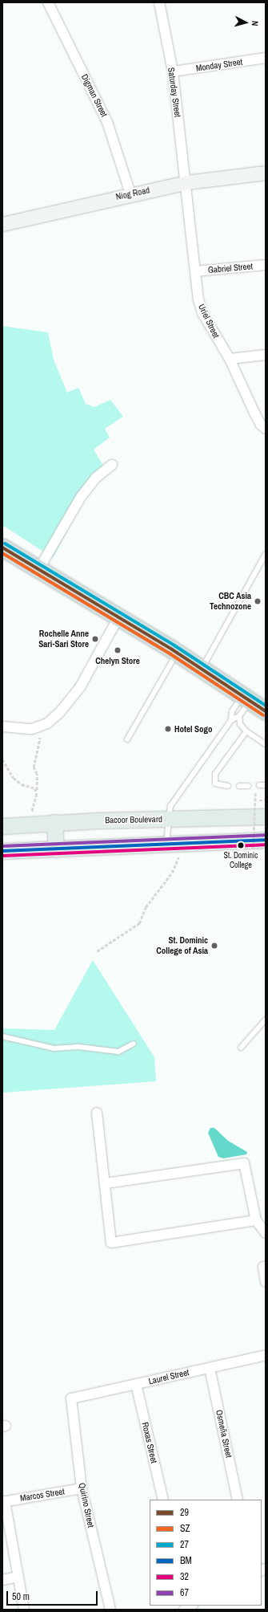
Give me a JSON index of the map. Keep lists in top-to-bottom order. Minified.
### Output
{"streets":{"main road":["Bacoor Boulevard"],"street":["Monday Street","Saturday Street","Digman Street","Niog Road","Gabriel Street","Uriel Street","Laurel Street","Osmeña Street","Roxas Street","Marcos Street","Quirino Street"]},"crossings":[["Monday Street","Saturday Street"],["Saturday Street","Niog Road"],["Saturday Street","Uriel Street"],["Digman Street","Niog Road"],["Niog Road","Uriel Street"],["Gabriel Street","Uriel Street"],["Laurel Street","Osmeña Street"],["Laurel Street","Roxas Street"],["Laurel Street","Quirino Street"],["Marcos Street","Quirino Street"]],"places":["CBC Asia Technozone","Rochelle Anne Sari-Sari Store","Chelyn Store","Hotel Sogo","St. Dominic College","St. Dominic College of Asia"],"lines":["transit line 27","transit line 29","transit line SZ","transit line 67","transit line BM","transit line 32"],"legend":["29","SZ","27","BM","32","67"],"scale_bar":"50 m","north":"right"}
